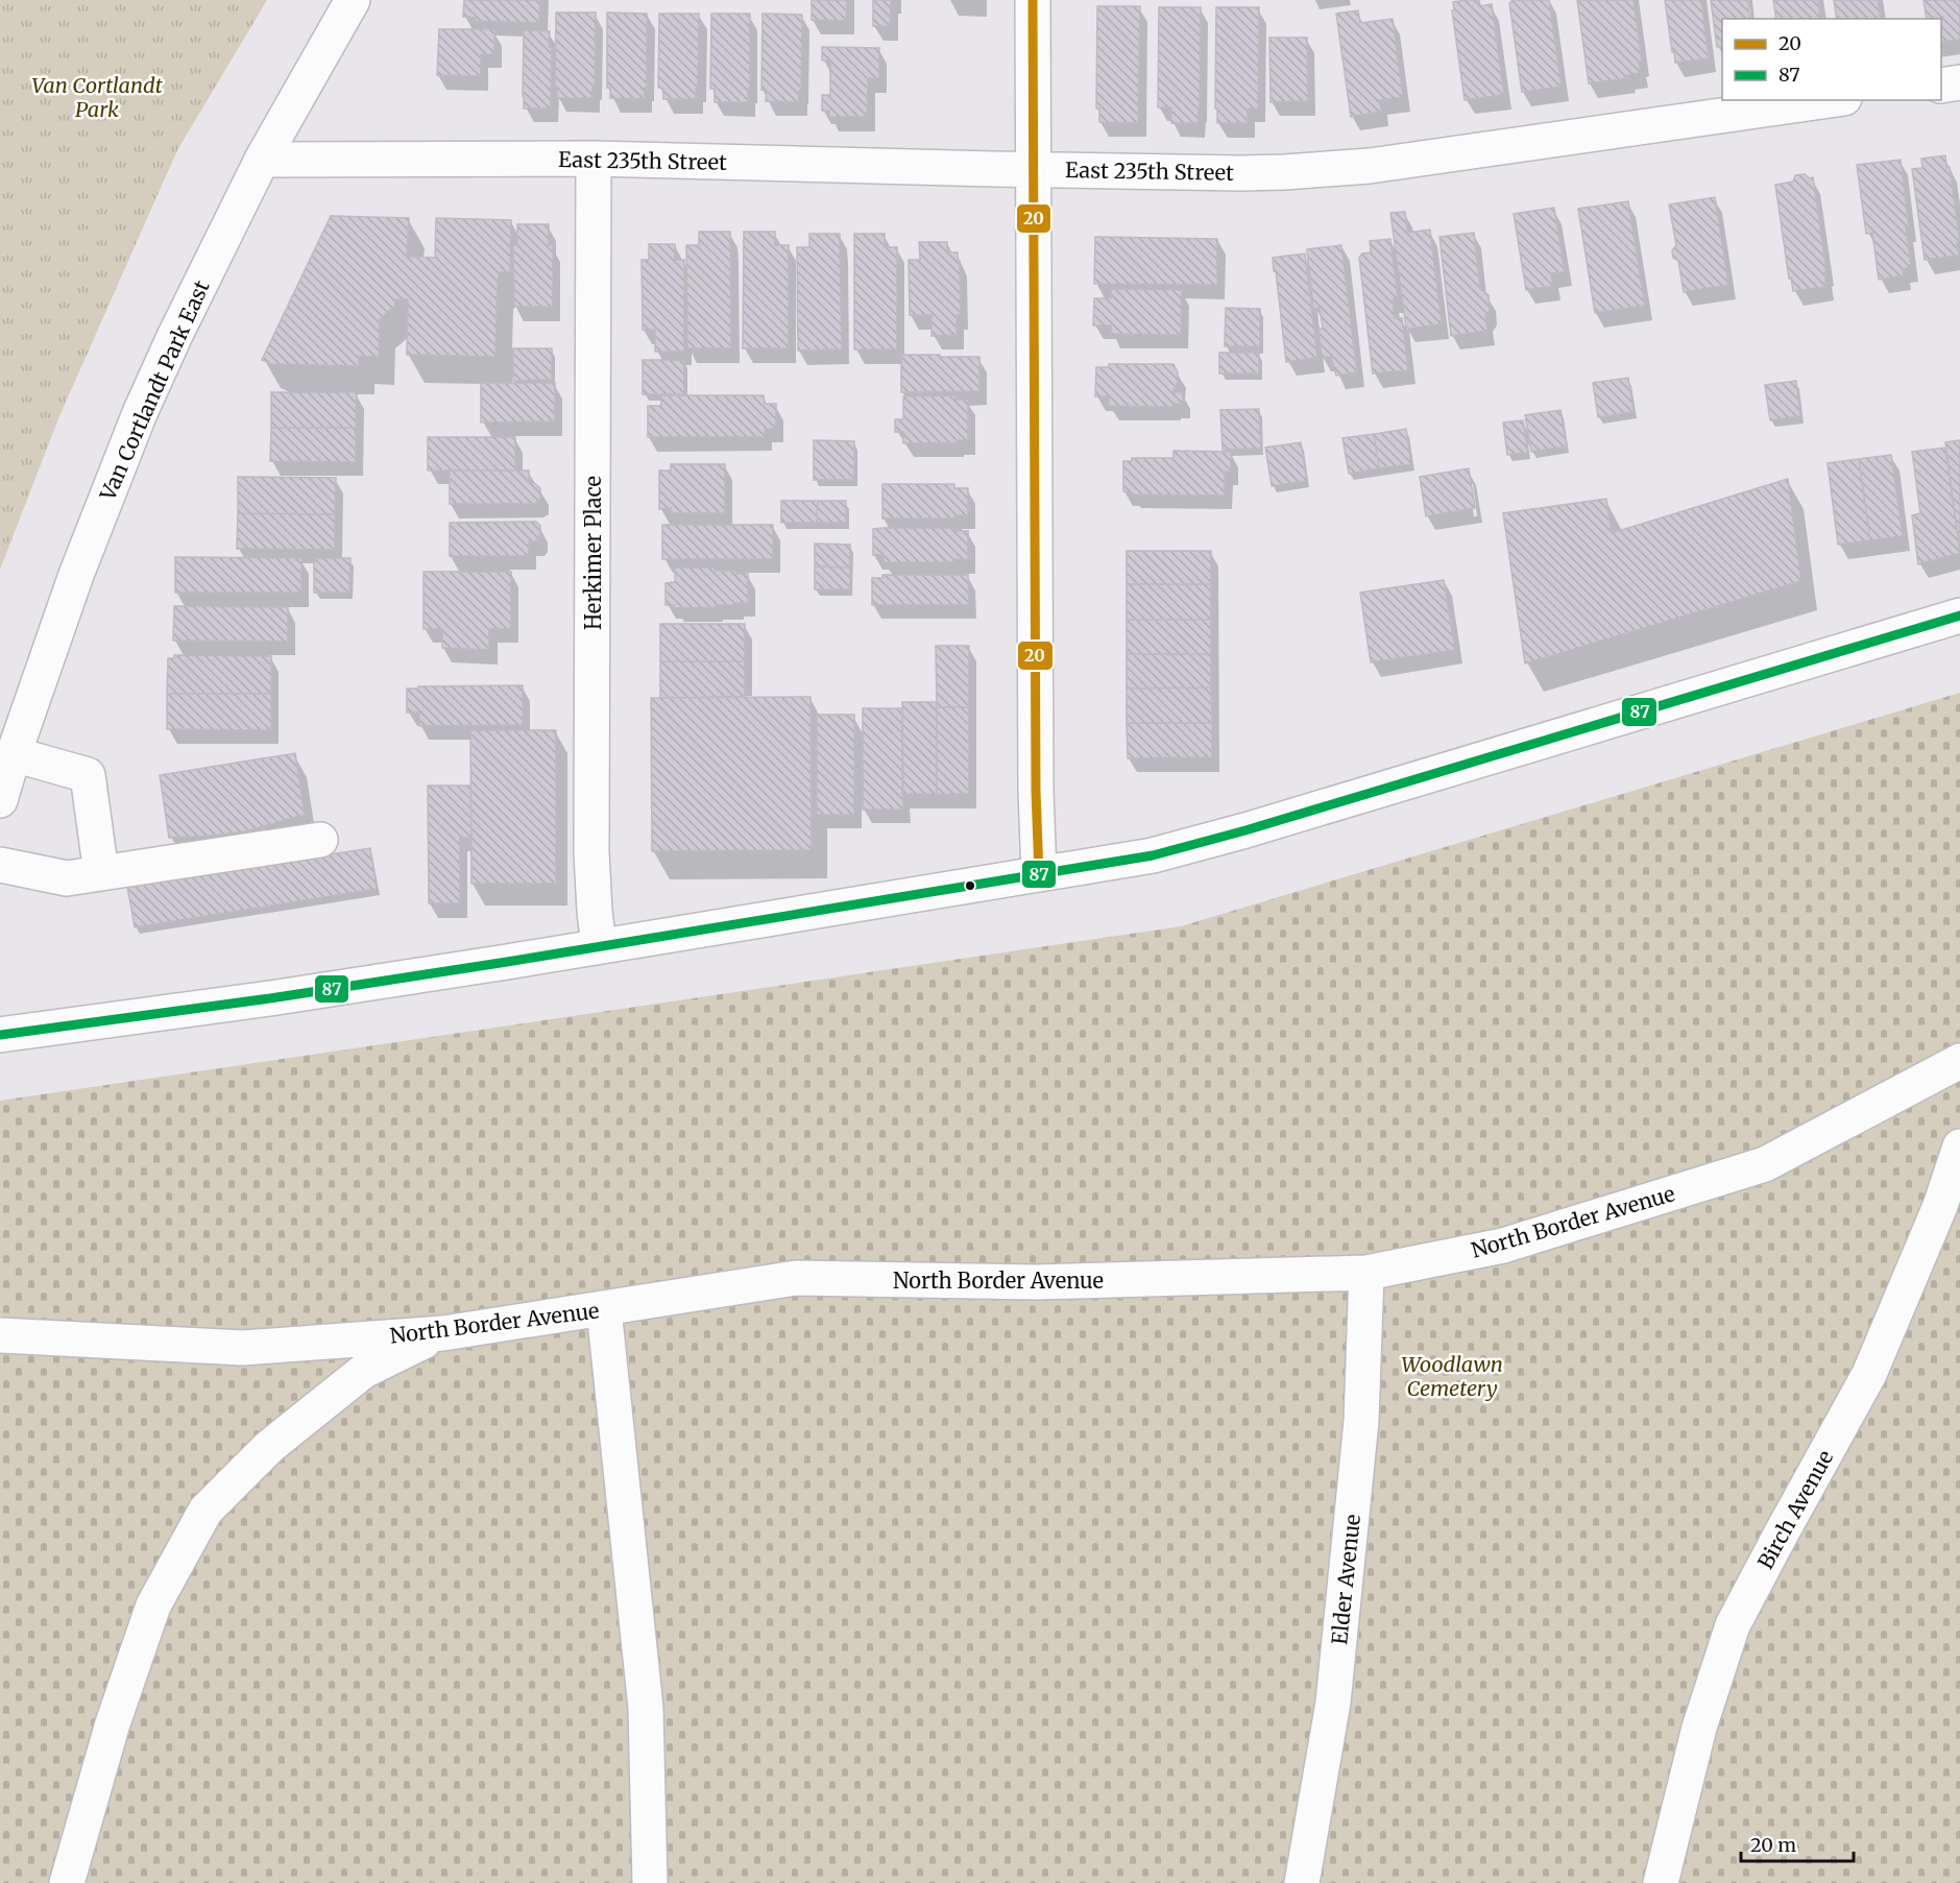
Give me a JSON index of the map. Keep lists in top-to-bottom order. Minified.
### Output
{"streets":{"street":["East 235th Street","Van Cortlandt Park East","Herkimer Place","North Border Avenue","Birch Avenue","Elder Avenue"]},"crossings":[["East 235th Street","Van Cortlandt Park East"],["East 235th Street","Herkimer Place"],["North Border Avenue","Elder Avenue"]],"parks":["Van Cortlandt Park","Woodlawn Cemetery"],"lines":["transit line 20","transit line 87"],"legend":["20","87"],"scale_bar":"20 m"}
